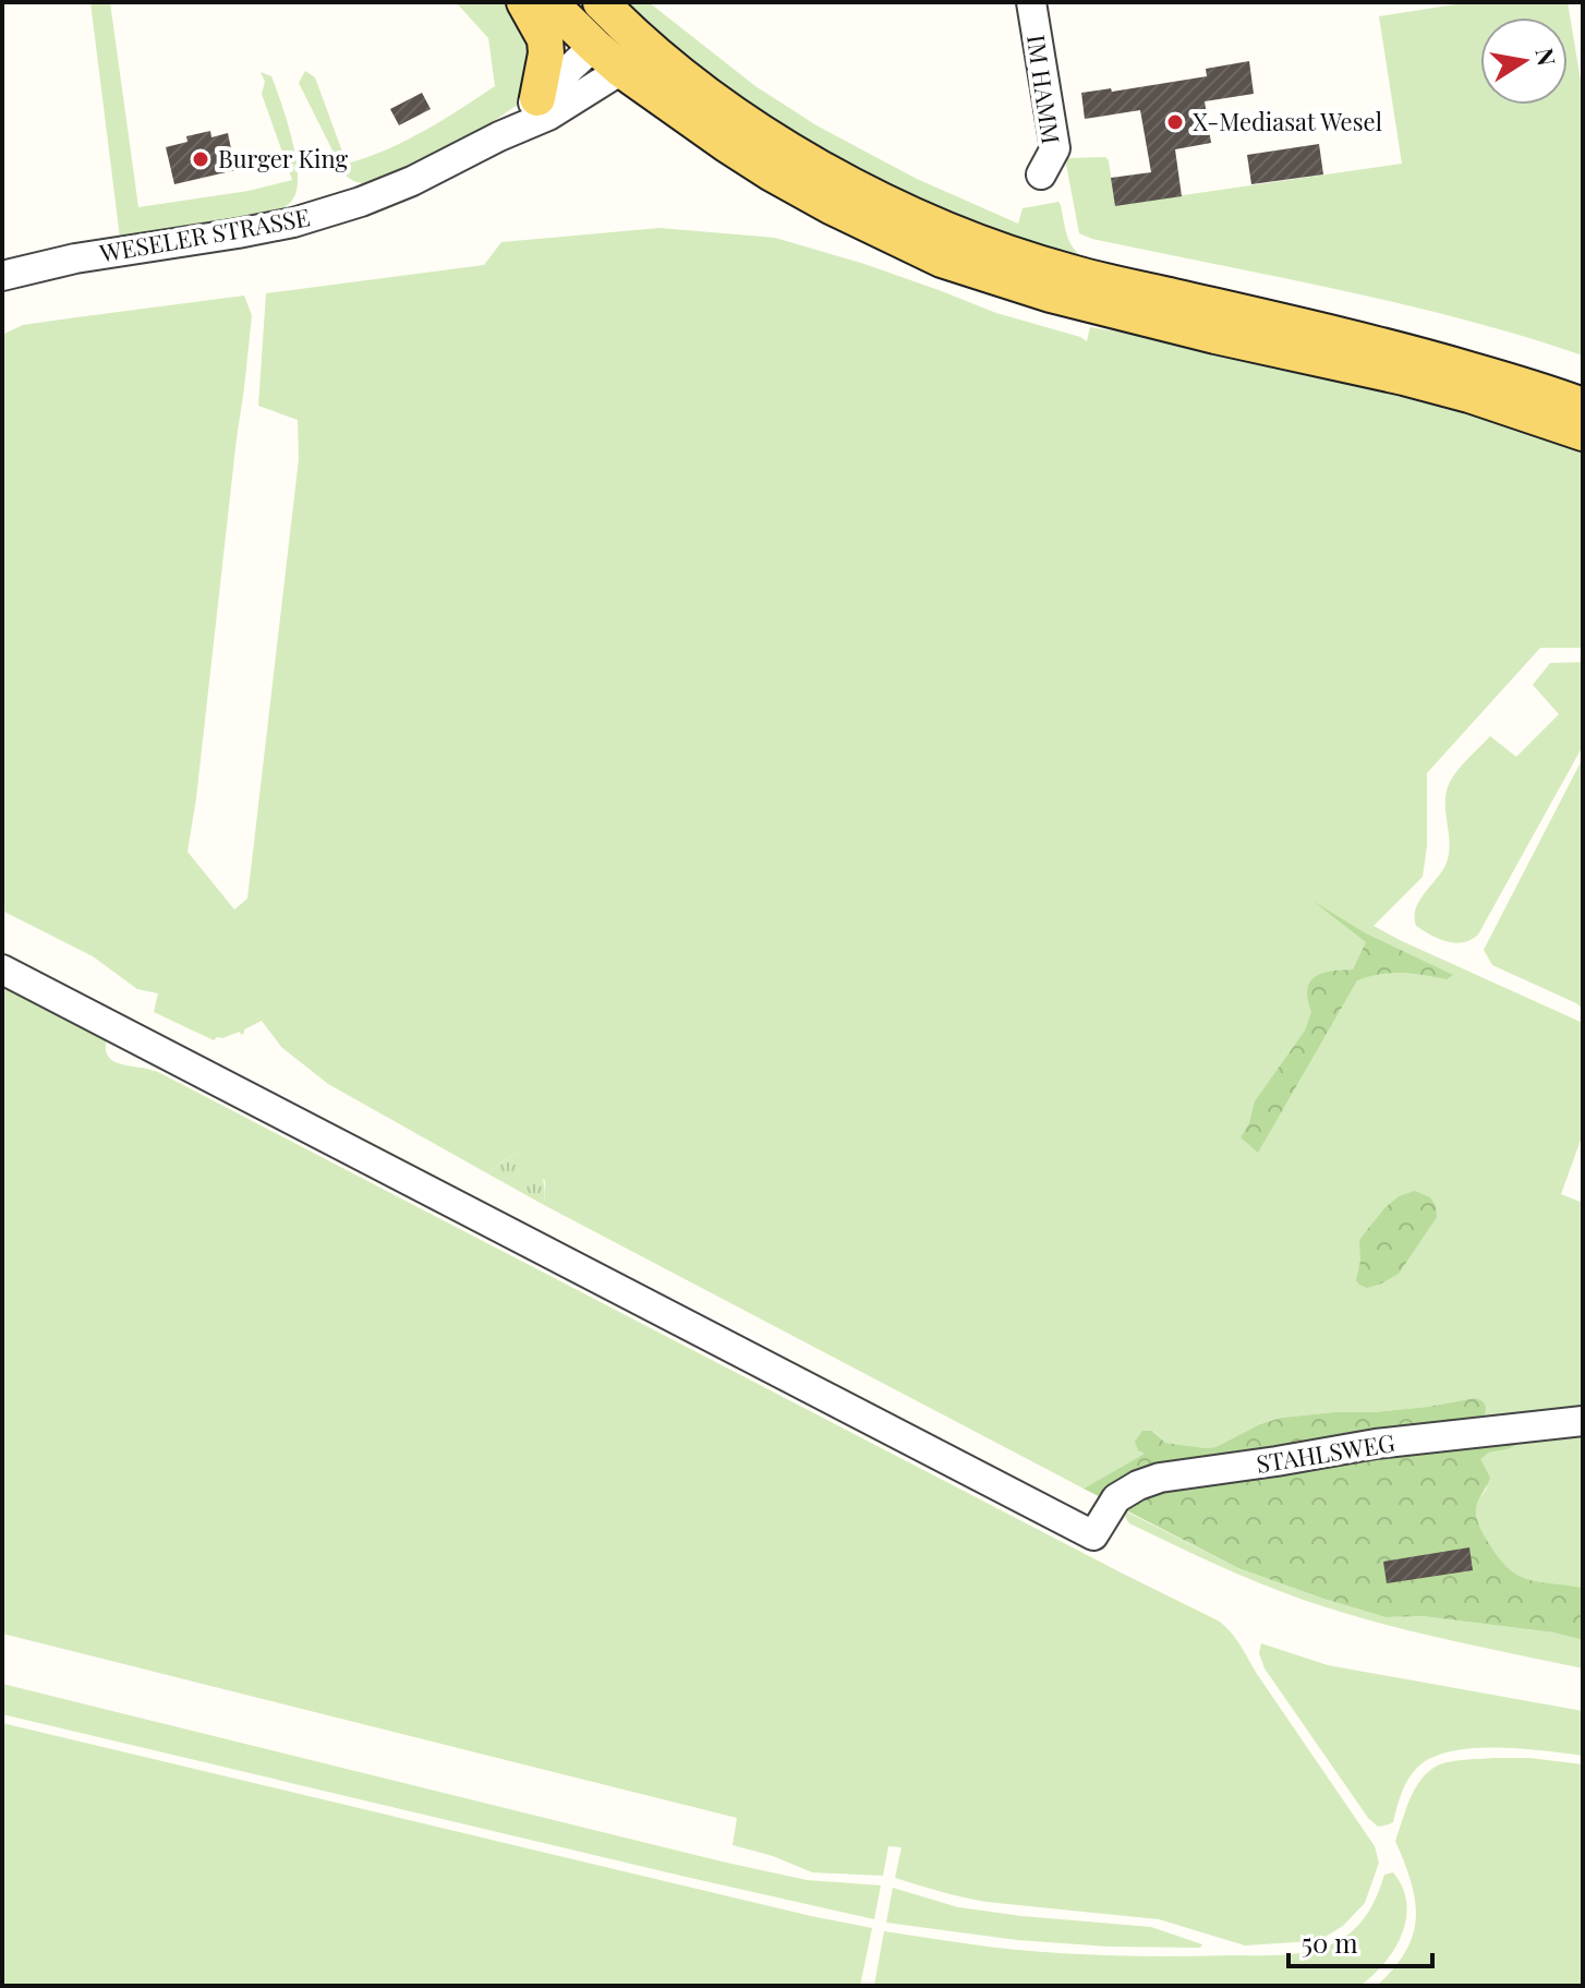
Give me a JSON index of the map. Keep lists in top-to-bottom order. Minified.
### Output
{"streets":{"street":["IM HAMM","WESELER STRASSE","STAHLSWEG"]},"places":["X-Mediasat Wesel","Burger King"],"scale_bar":"50 m","north":"right"}
